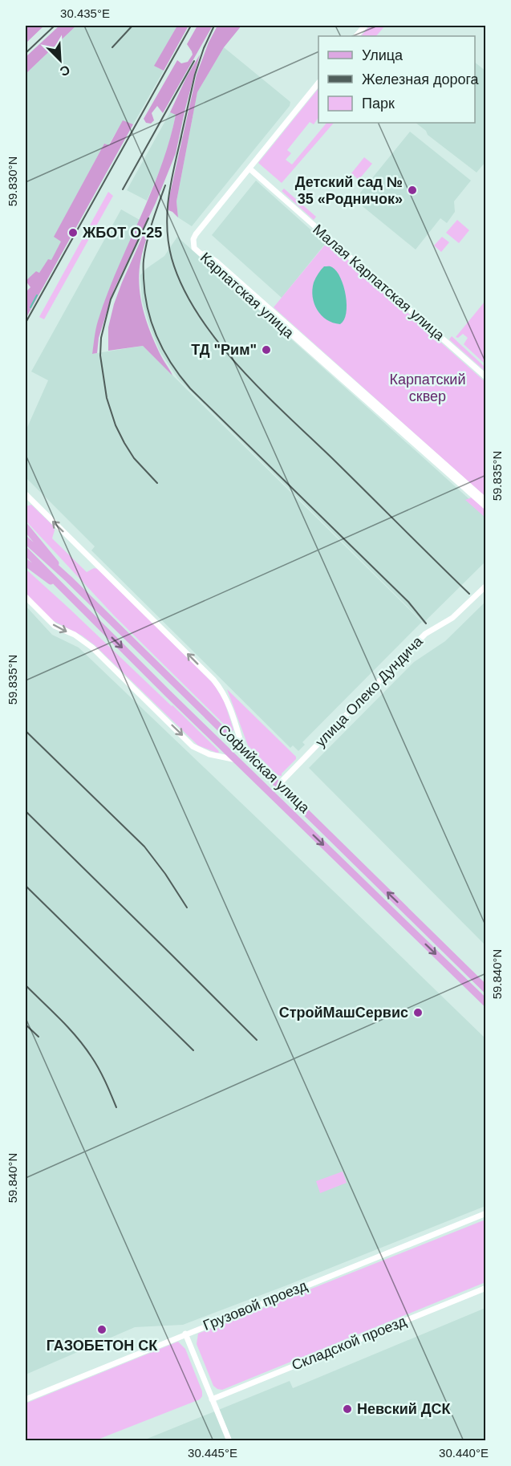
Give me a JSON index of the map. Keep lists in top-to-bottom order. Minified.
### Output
{"streets":{"main road":["Софийская улица"],"street":["Малая Карпатская улица","Карпатская улица","улица Олеко Дундича","Грузовой проезд","Складской проезд"]},"crossings":[["улица Олеко Дундича","Софийская улица"]],"parks":["Карпатский сквер"],"places":["Детский сад № 35 «Родничок»","ЖБОТ О-25","ТД \"Рим\"","СтройМашСервис","ГАЗОБЕТОН СК","Невский ДСК"],"legend":["Улица","Железная дорога","Парк"],"north":"bottom right","coordinates":["30.435°E","59.830°N","59.835°N","59.840°N","30.445°E","30.440°E"]}
